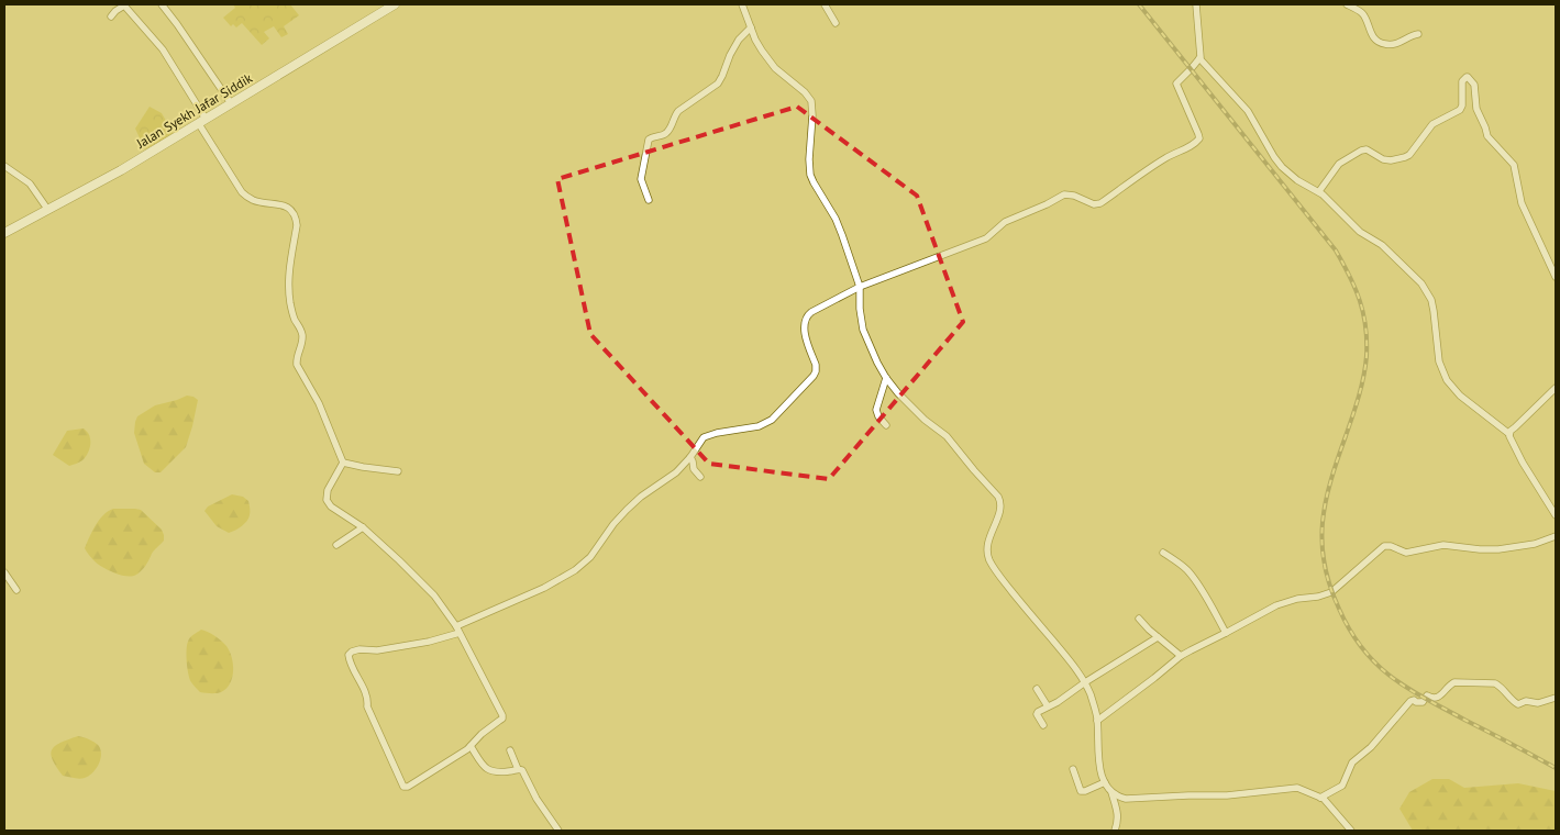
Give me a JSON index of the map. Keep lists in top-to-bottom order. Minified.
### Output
{"streets":{"main road":["Jalan Syekh Jafar Siddik"]}}
